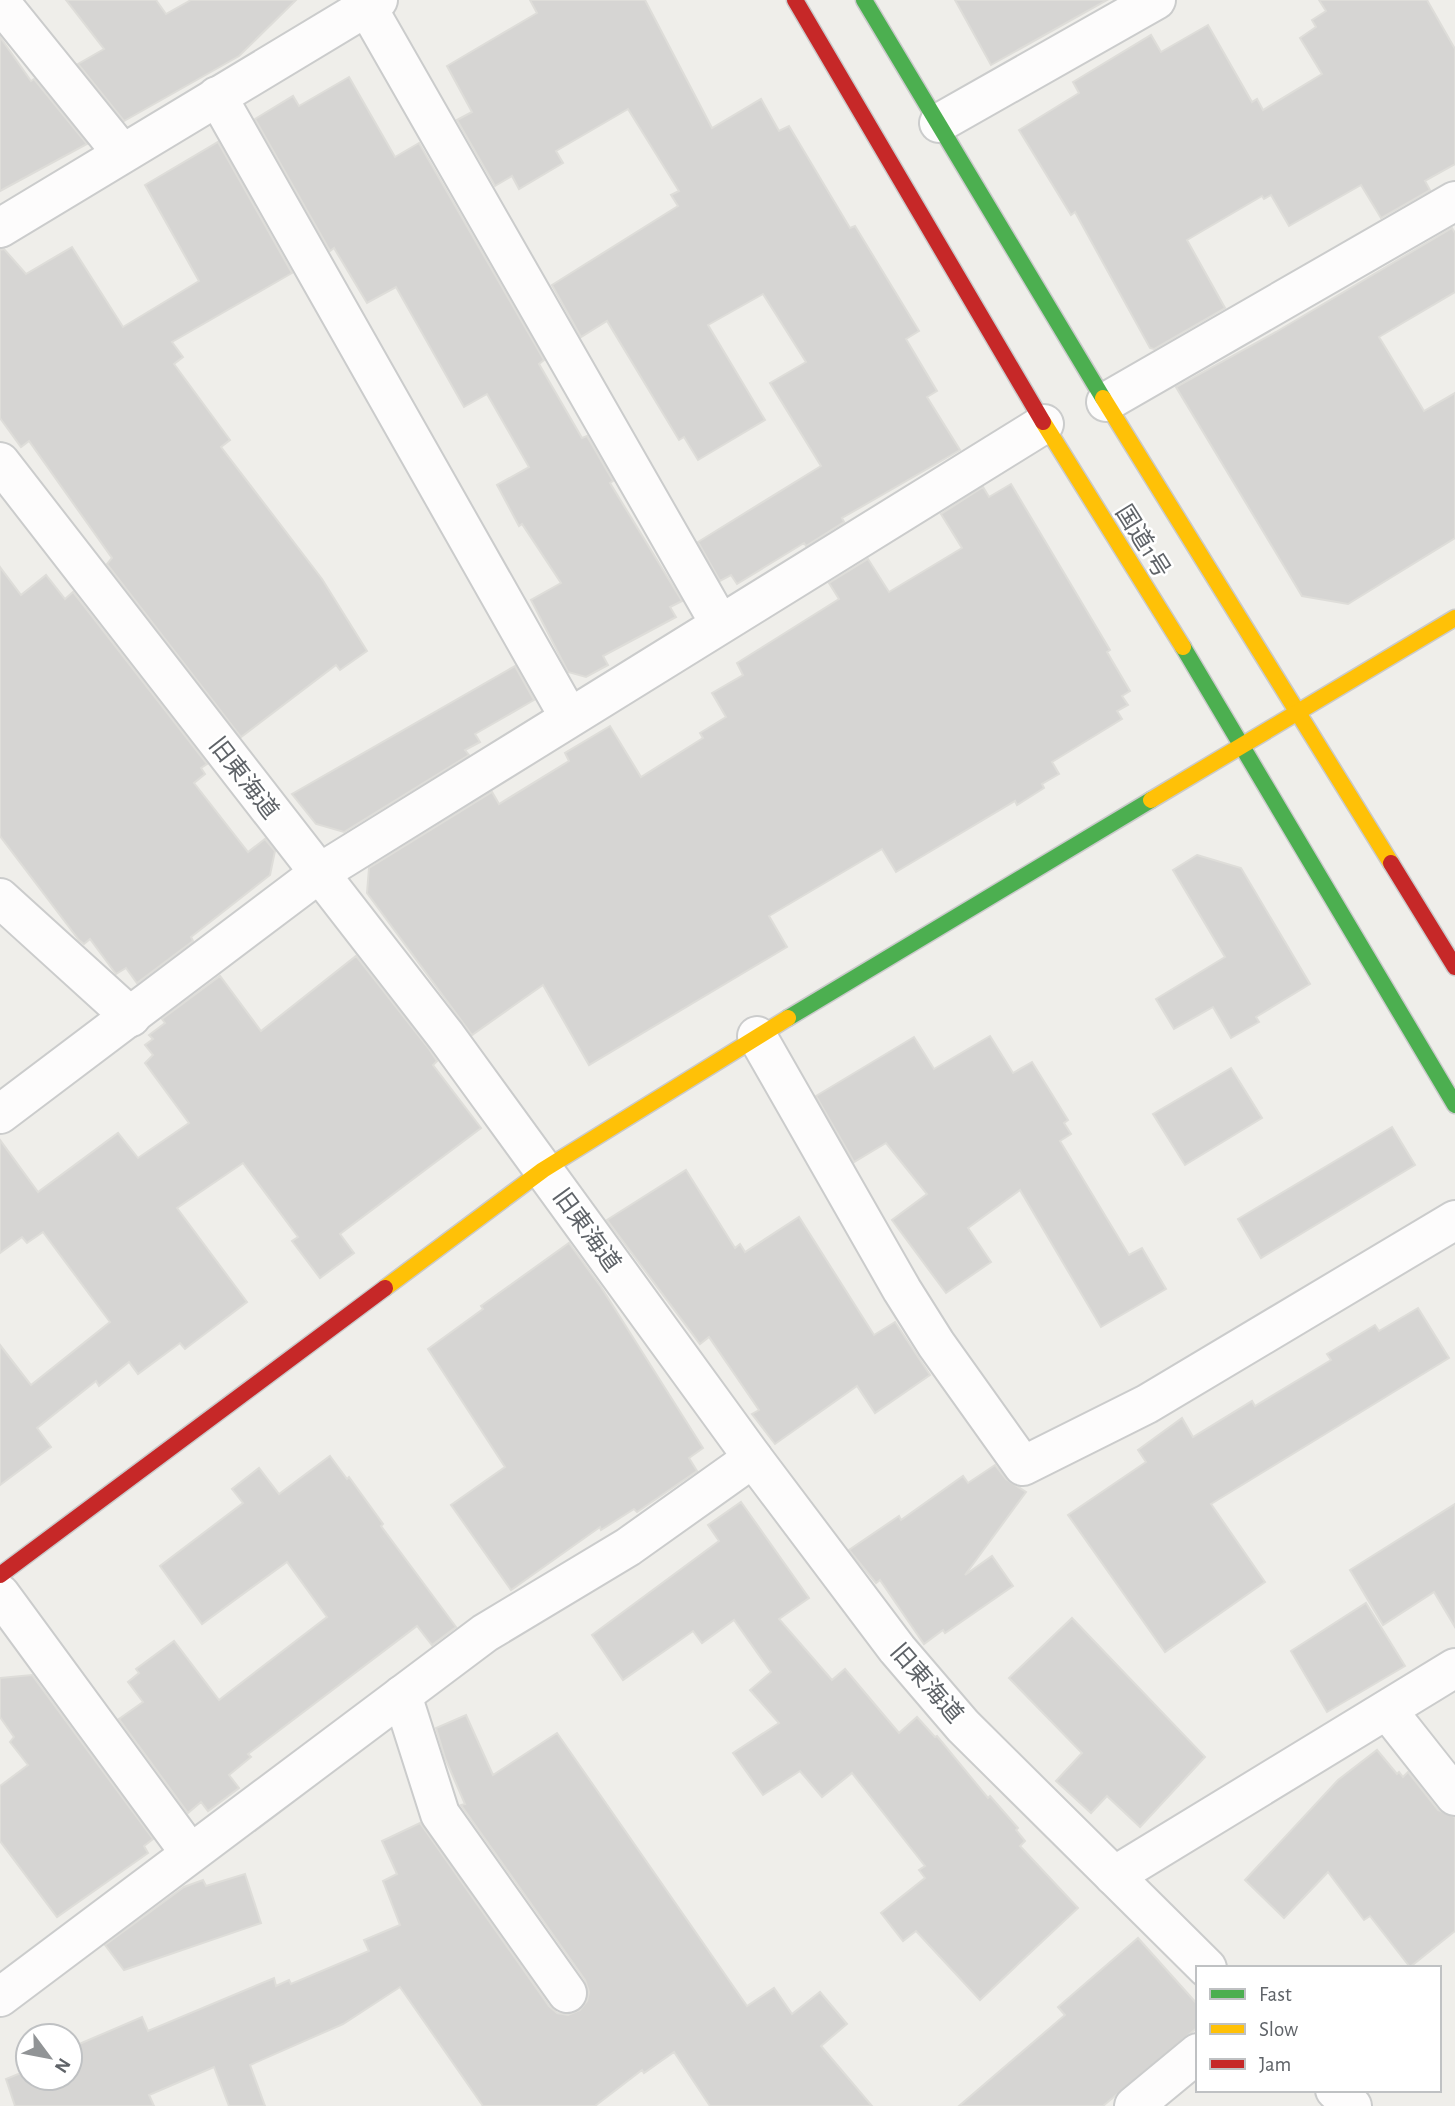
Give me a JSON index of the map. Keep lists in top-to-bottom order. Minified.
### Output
{"streets":{"main road":["国道1号"],"street":["旧東海道"]},"legend":["Fast","Slow","Jam"],"north":"bottom right"}
